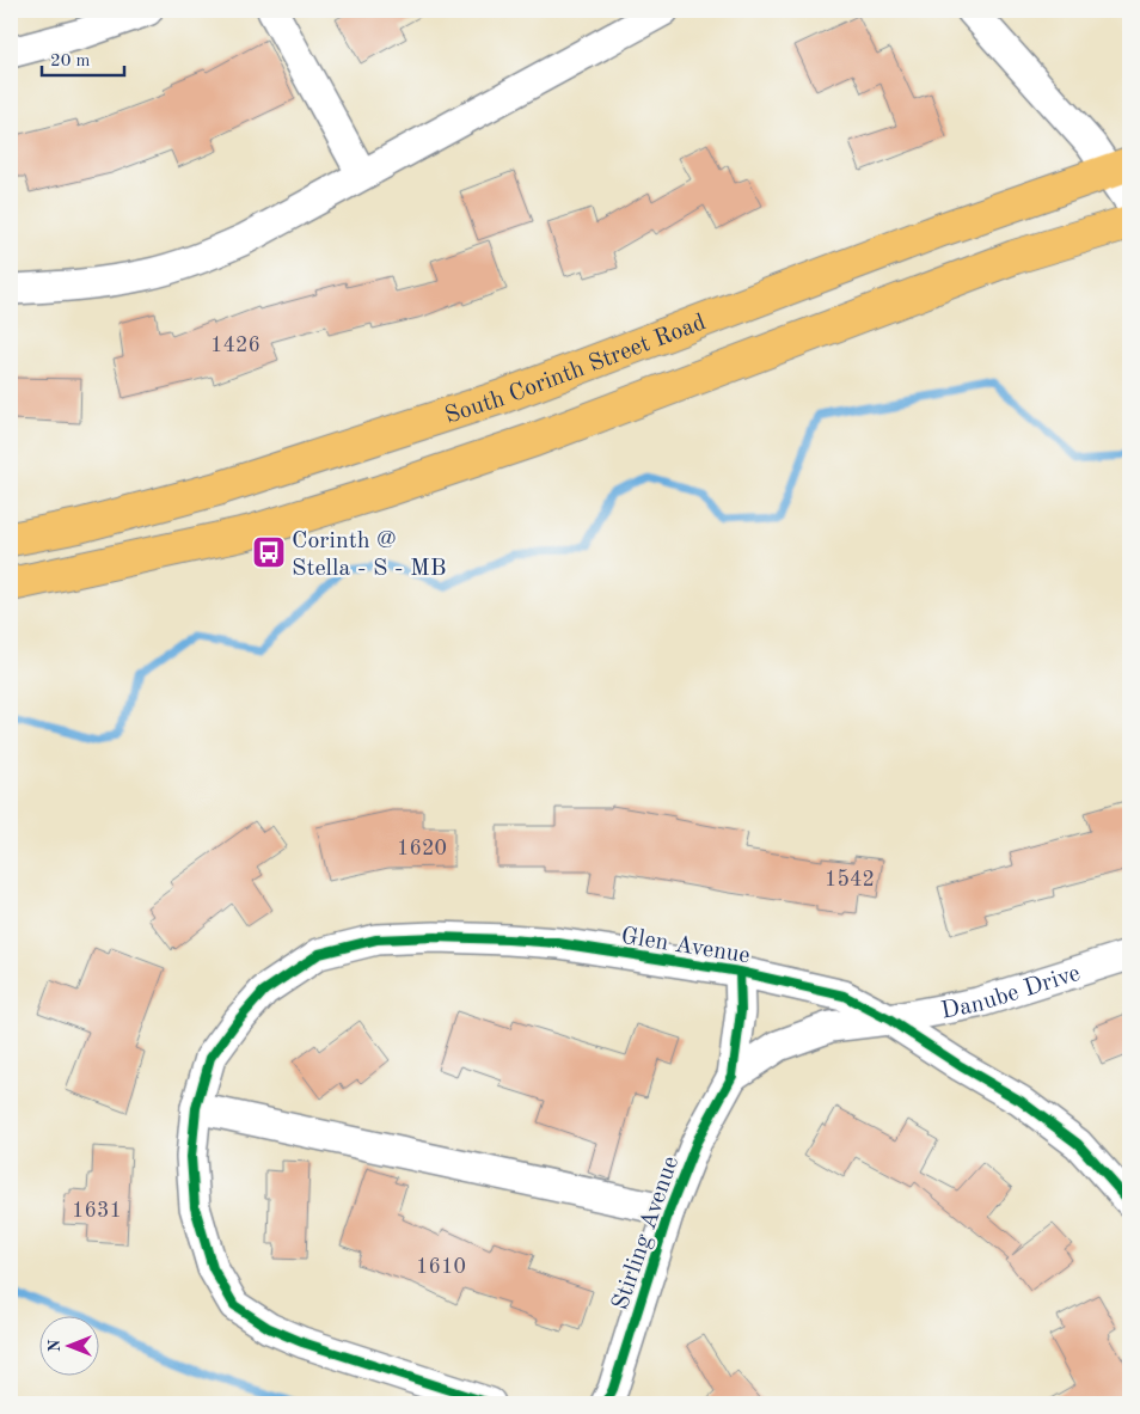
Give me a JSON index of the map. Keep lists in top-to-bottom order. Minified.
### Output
{"streets":{"main road":["South Corinth Street Road"],"street":["Glen Avenue","Danube Drive","Stirling Avenue"]},"crossings":[["Glen Avenue","Danube Drive"],["Glen Avenue","Stirling Avenue"],["Danube Drive","Stirling Avenue"]],"places":{"bus stop":["Corinth @ Stella - S - MB"]},"house_numbers":["1426","1620","1542","1631","1610"],"scale_bar":"20 m","north":"left"}
